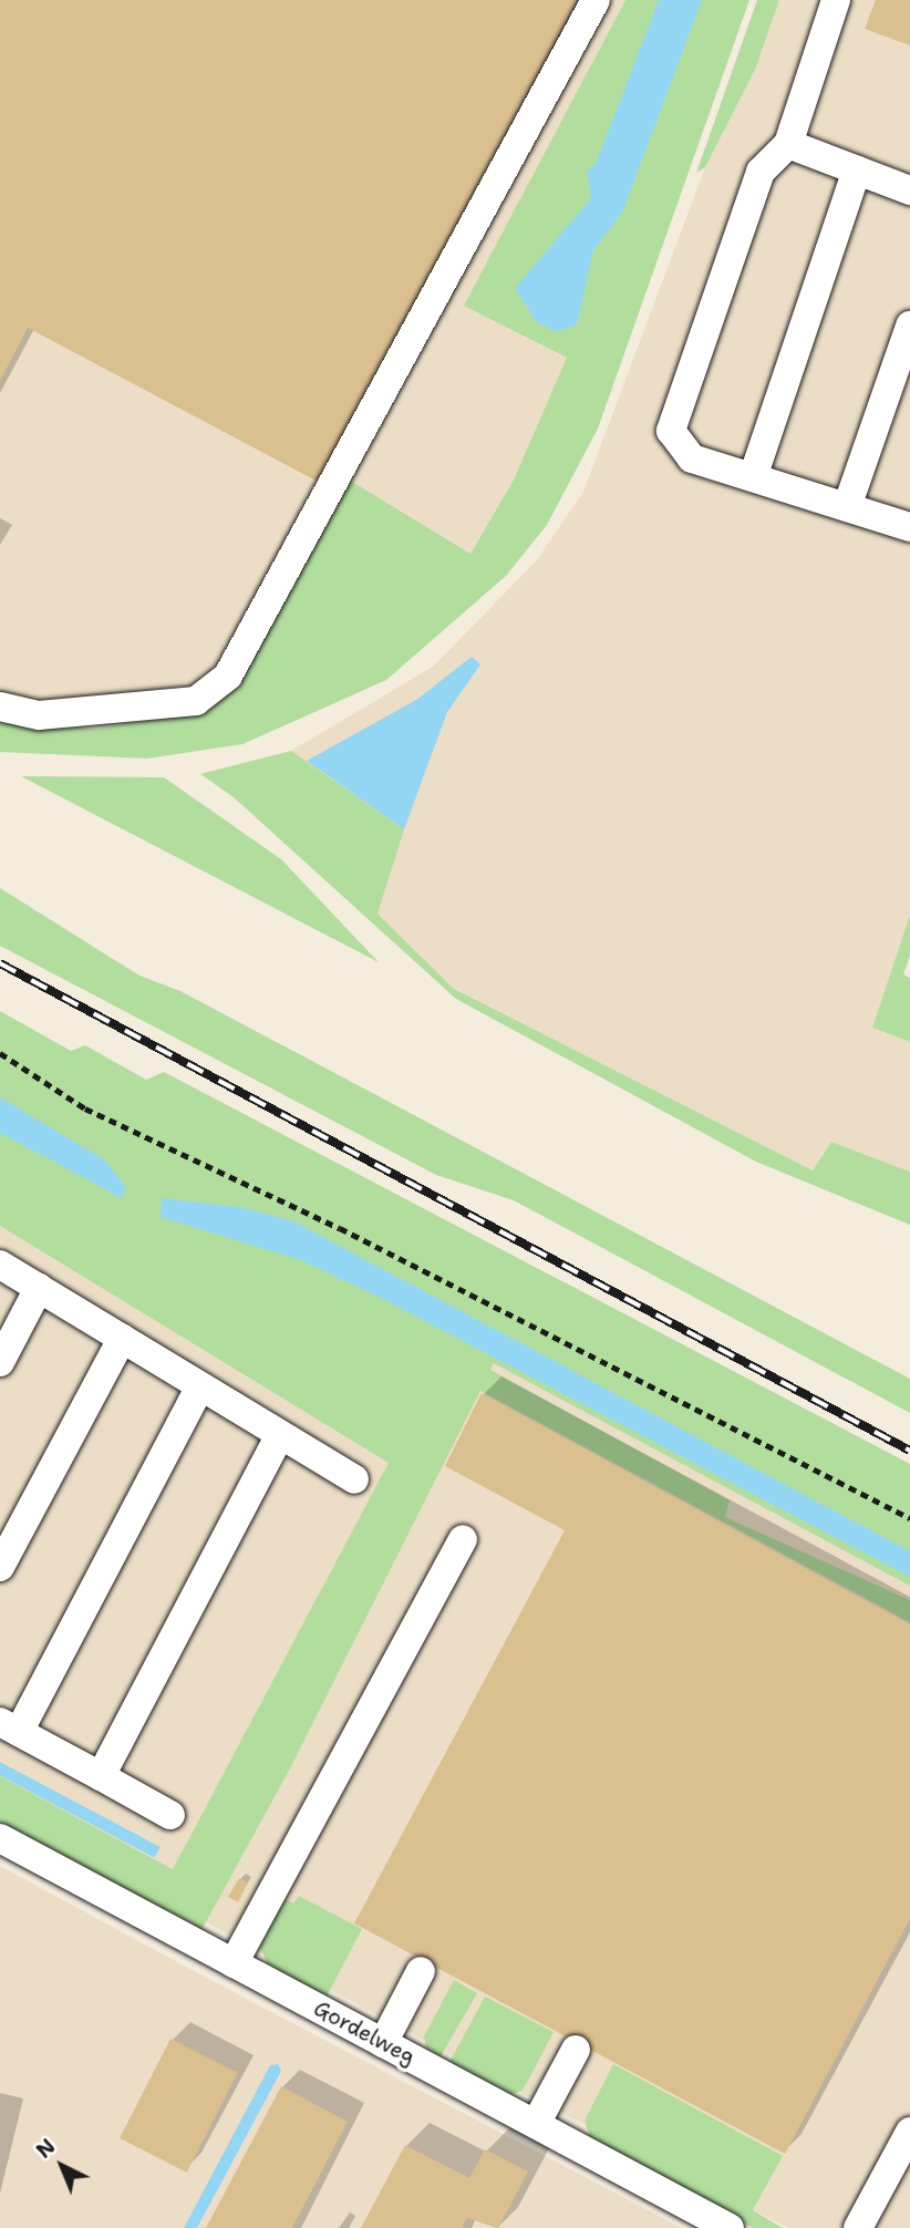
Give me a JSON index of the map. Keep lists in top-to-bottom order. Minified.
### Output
{"streets":{"street":["Gordelweg"]},"north":"top left"}
